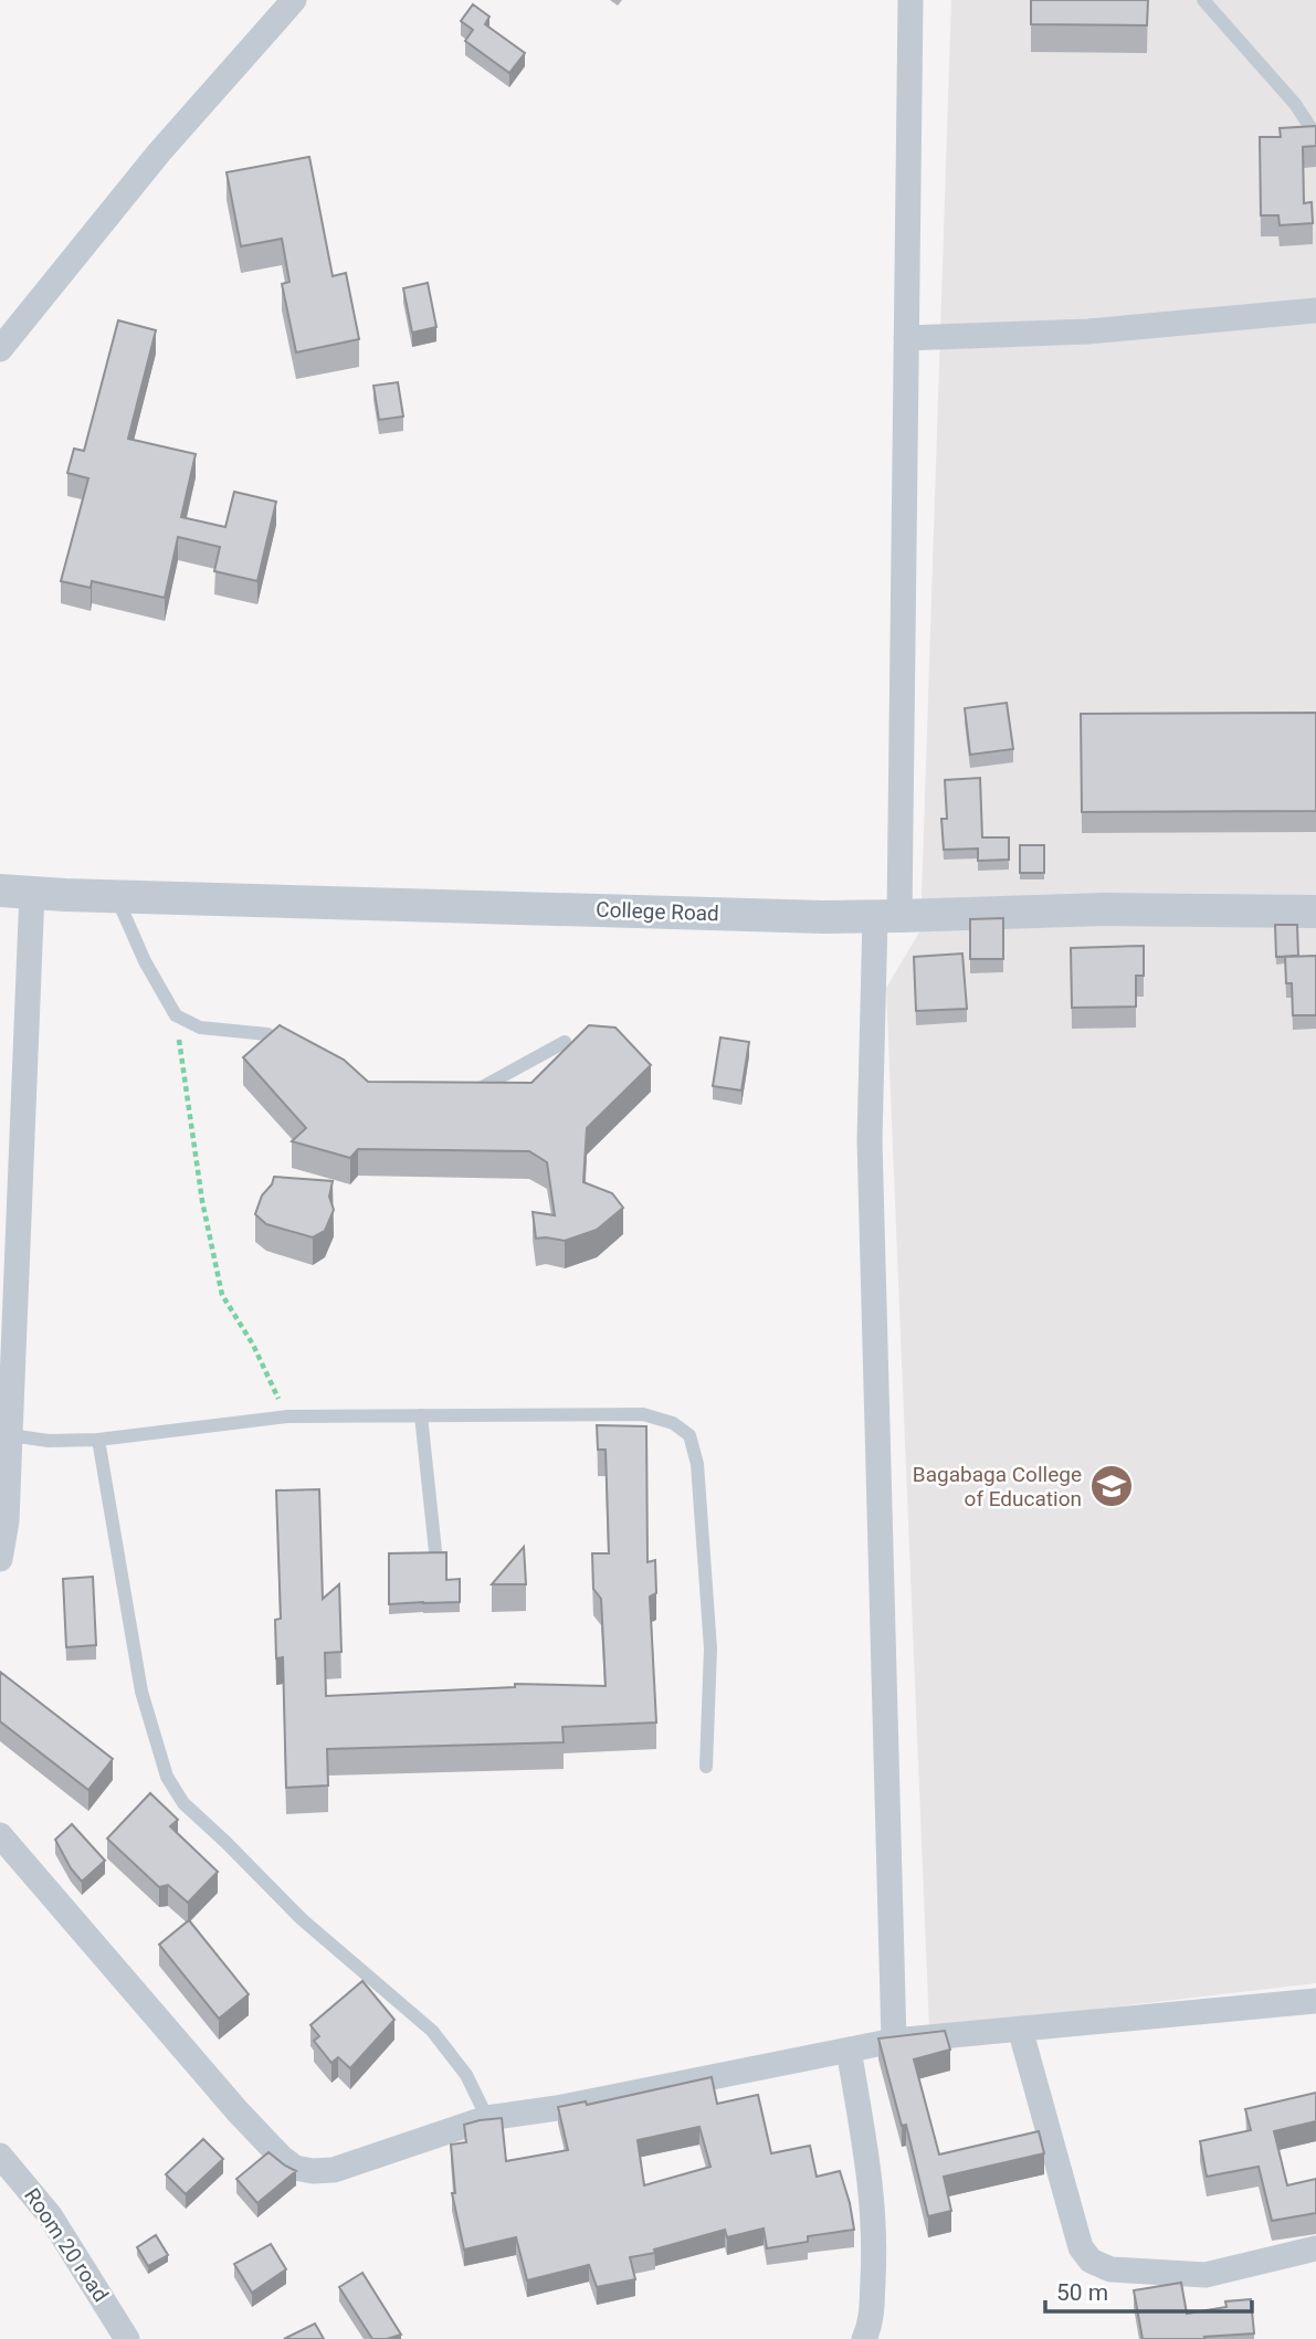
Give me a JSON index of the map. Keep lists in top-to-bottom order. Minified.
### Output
{"streets":{"street":["College Road","Room 20 road"]},"places":{"school or university":["Bagabaga College of Education"]},"scale_bar":"50 m"}
